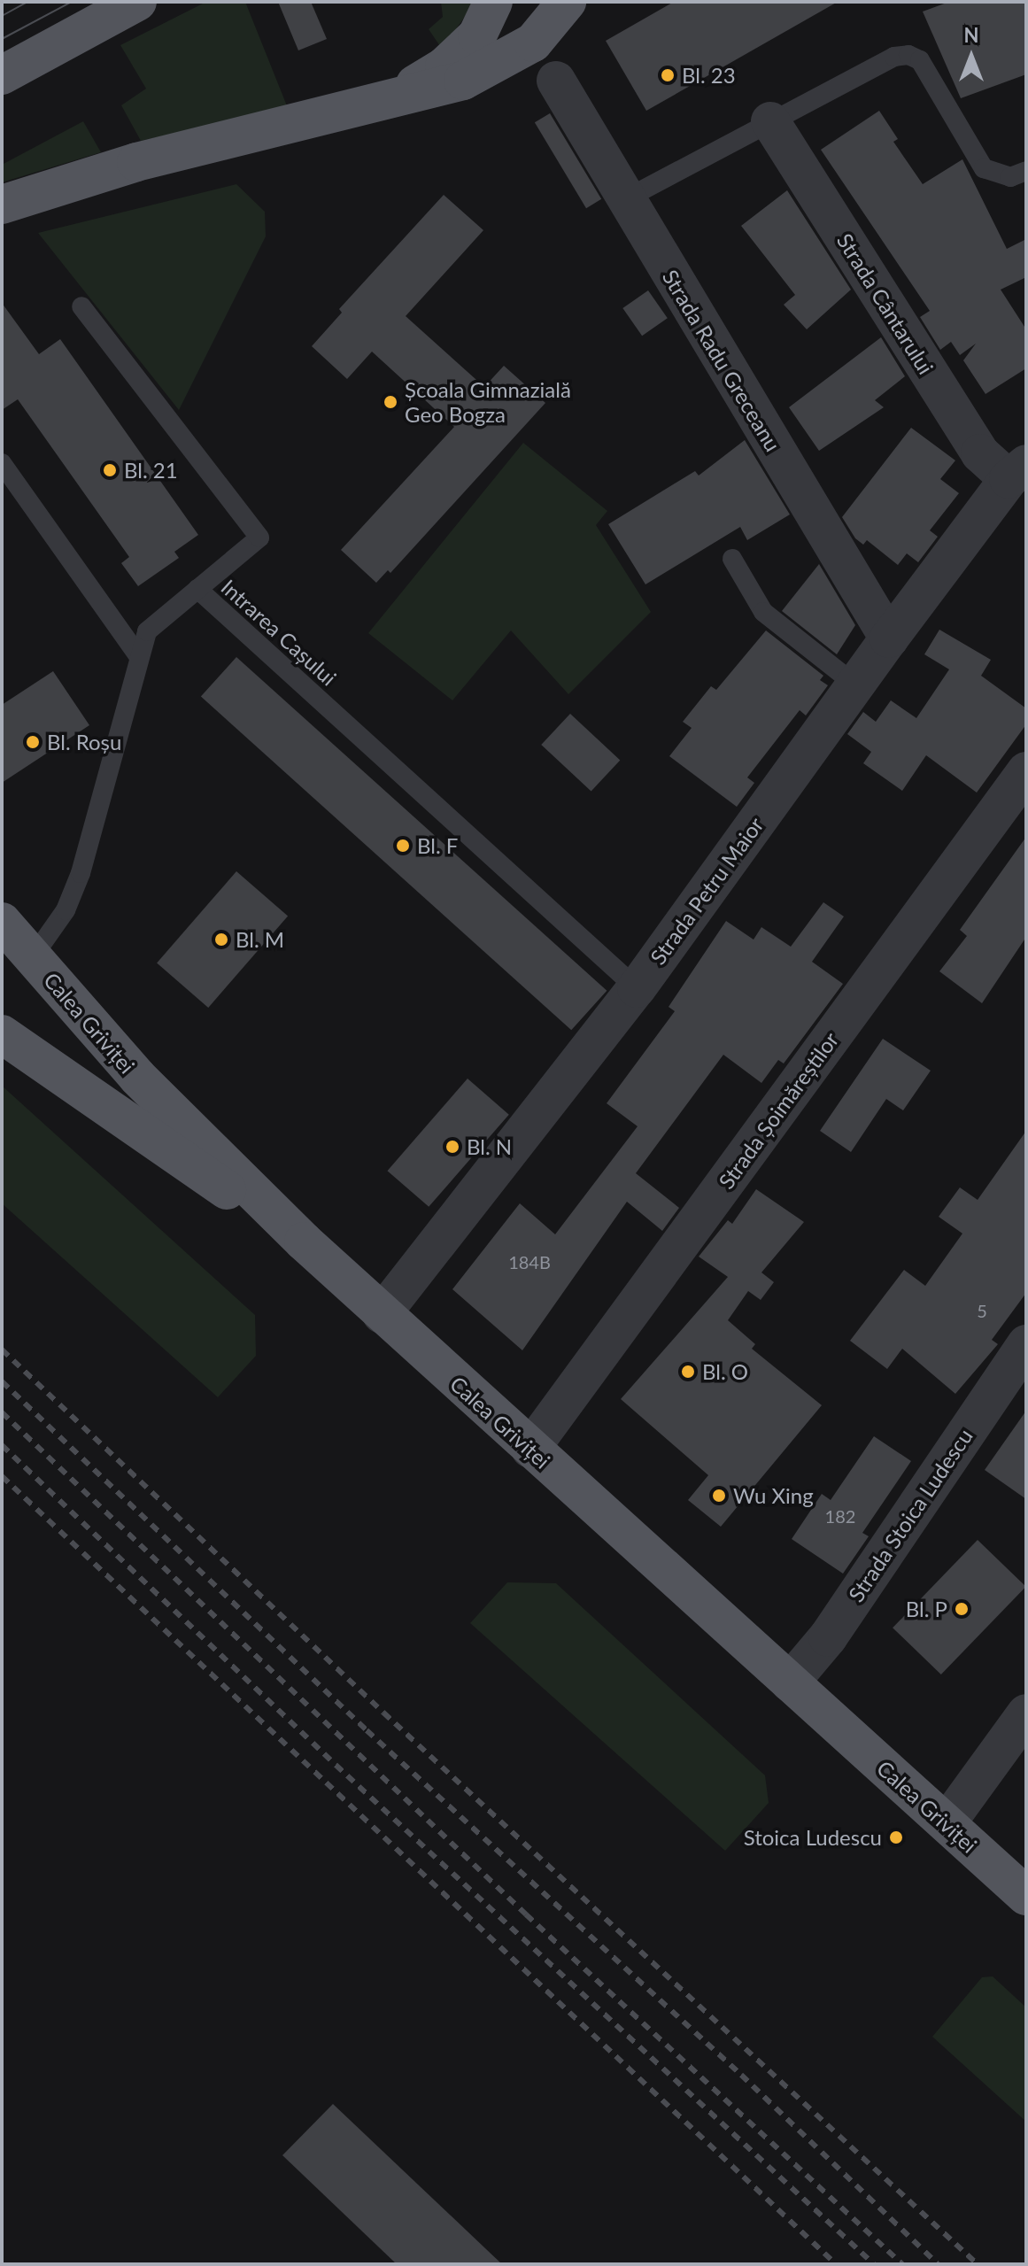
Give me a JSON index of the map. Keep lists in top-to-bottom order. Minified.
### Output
{"streets":{"main road":["Calea Griviței"],"street":["Strada Cântarului","Strada Radu Greceanu","Strada Petru Maior","Strada Șoimăreștilor","Strada Stoica Ludescu"],"lane":["Intrarea Cașului"]},"crossings":[["Strada Cântarului","Strada Petru Maior"],["Strada Radu Greceanu","Strada Petru Maior"],["Intrarea Cașului","Strada Petru Maior"],["Intrarea Cașului","Calea Griviței"],["Strada Petru Maior","Calea Griviței"],["Calea Griviței","Strada Șoimăreștilor"],["Calea Griviței","Strada Stoica Ludescu"]],"places":["Bl. 23","Școala Gimnazială Geo Bogza","Bl. 21","Bl. Roșu","Bl. F","Bl. M","Bl. N","Bl. O","Wu Xing","Bl. P","Stoica Ludescu"],"house_numbers":["184B","5","182"],"north":"top"}
